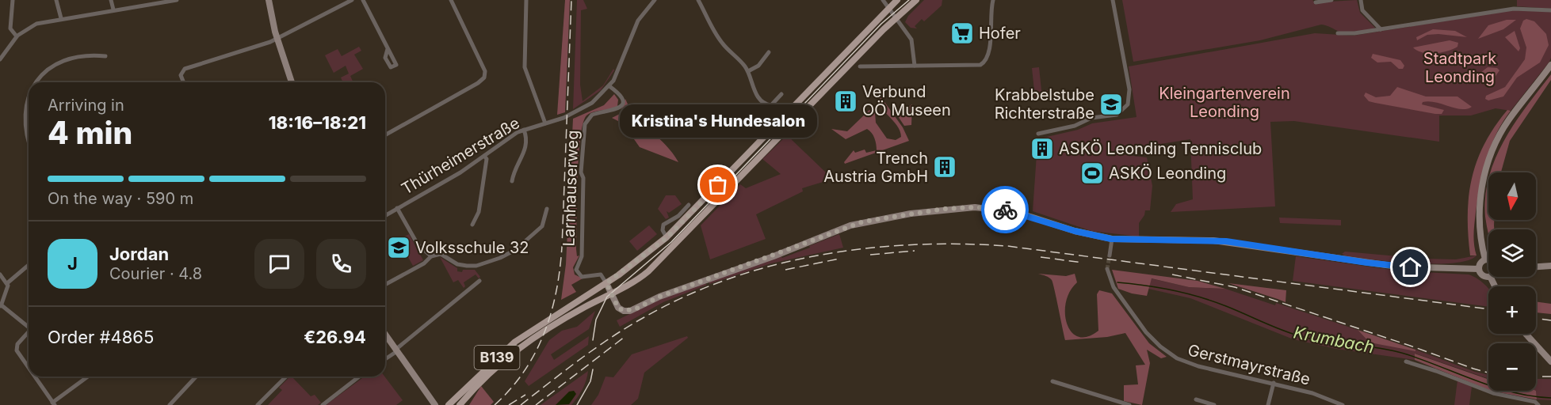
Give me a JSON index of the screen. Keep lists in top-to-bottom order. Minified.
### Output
{"streets":{"main road":["B139"],"street":["Thürheimerstraße","Larnhauserweg","Gerstmayrstraße"]},"crossings":[["Thürheimerstraße","Larnhauserweg"],["Larnhauserweg","B139"]],"water":["Krumbach"],"parks":["Stadtpark Leonding","Kleingartenverein Leonding"],"places":{"supermarket":["Hofer"],"building":["Verbund OÖ Museen","ASKÖ Leonding Tennisclub","Trench Austria GmbH"],"school or university":["Krabbelstube Richterstraße","Volksschule 32"],"sports":["ASKÖ Leonding"],"other":["Kristina's Hundesalon"]},"north":"bottom","page":{"heading":["4 min","Arriving in","18:16–18:21"],"panel":["Jordan","Courier · 4.8","Order #4865","€26.94"],"bubble":"Kristina's Hundesalon","bar":"On the way · 590 m","map_buttons":["+","−"],"round":"J"}}
